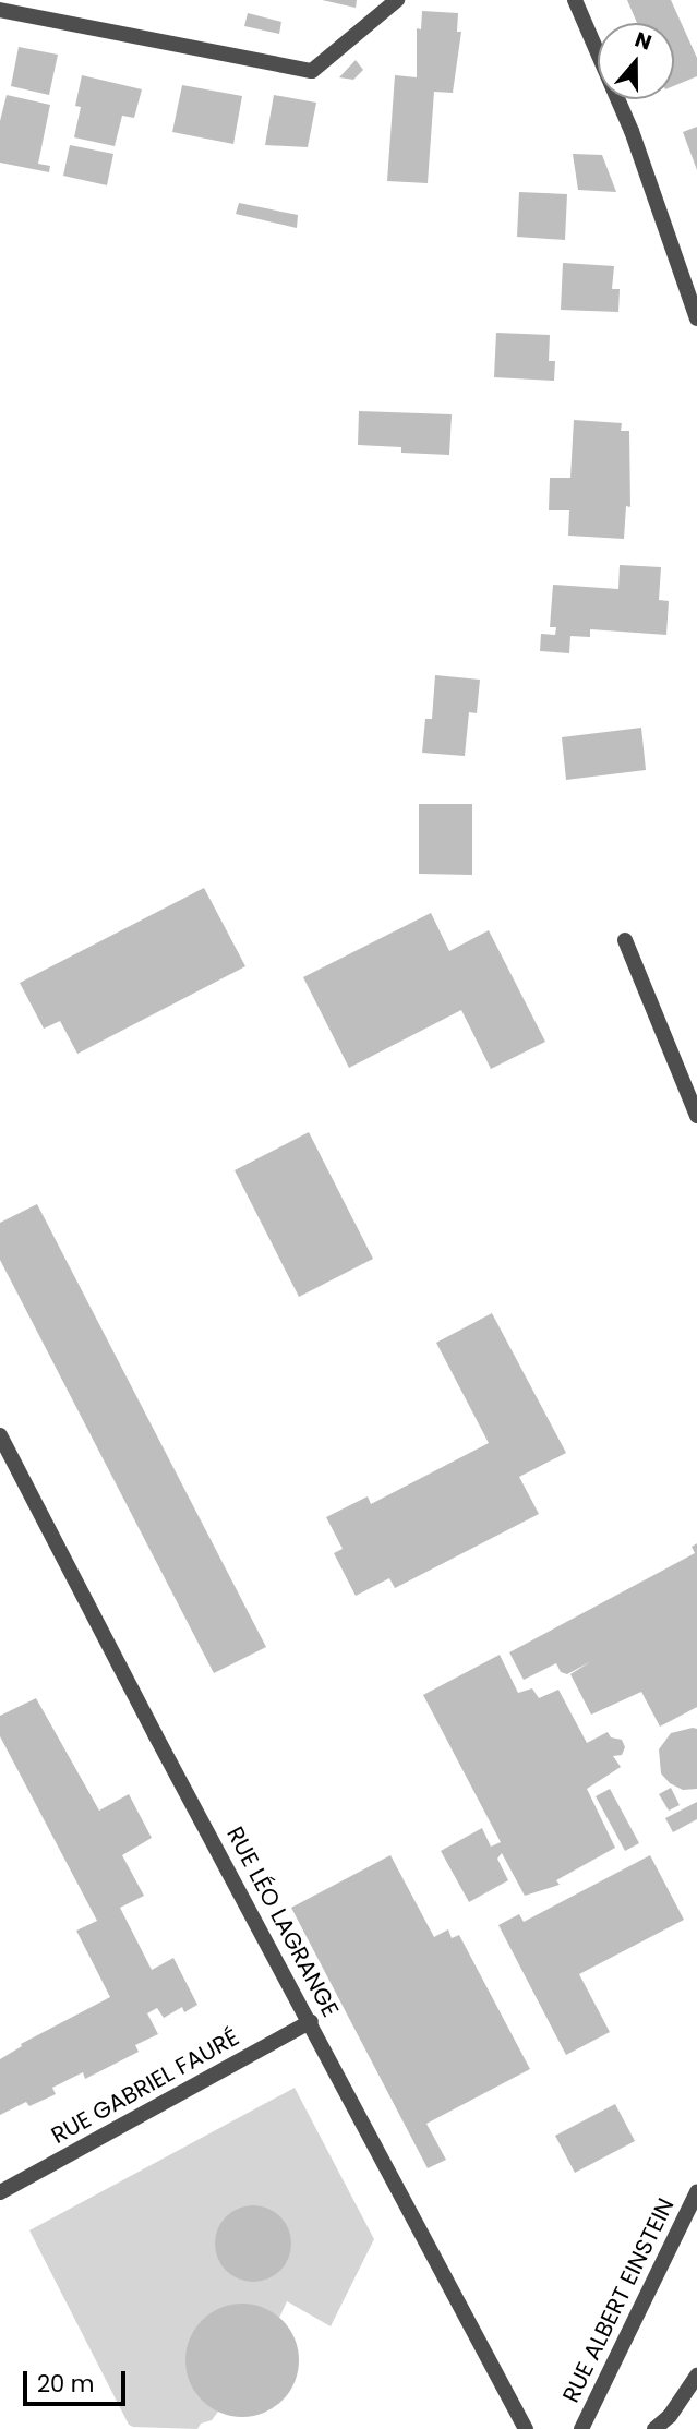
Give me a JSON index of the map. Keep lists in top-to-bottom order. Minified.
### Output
{"streets":{"street":["RUE LÉO LAGRANGE","RUE GABRIEL FAURÉ","RUE ALBERT EINSTEIN"]},"crossings":[["RUE LÉO LAGRANGE","RUE GABRIEL FAURÉ"]],"scale_bar":"20 m","north":"top"}
